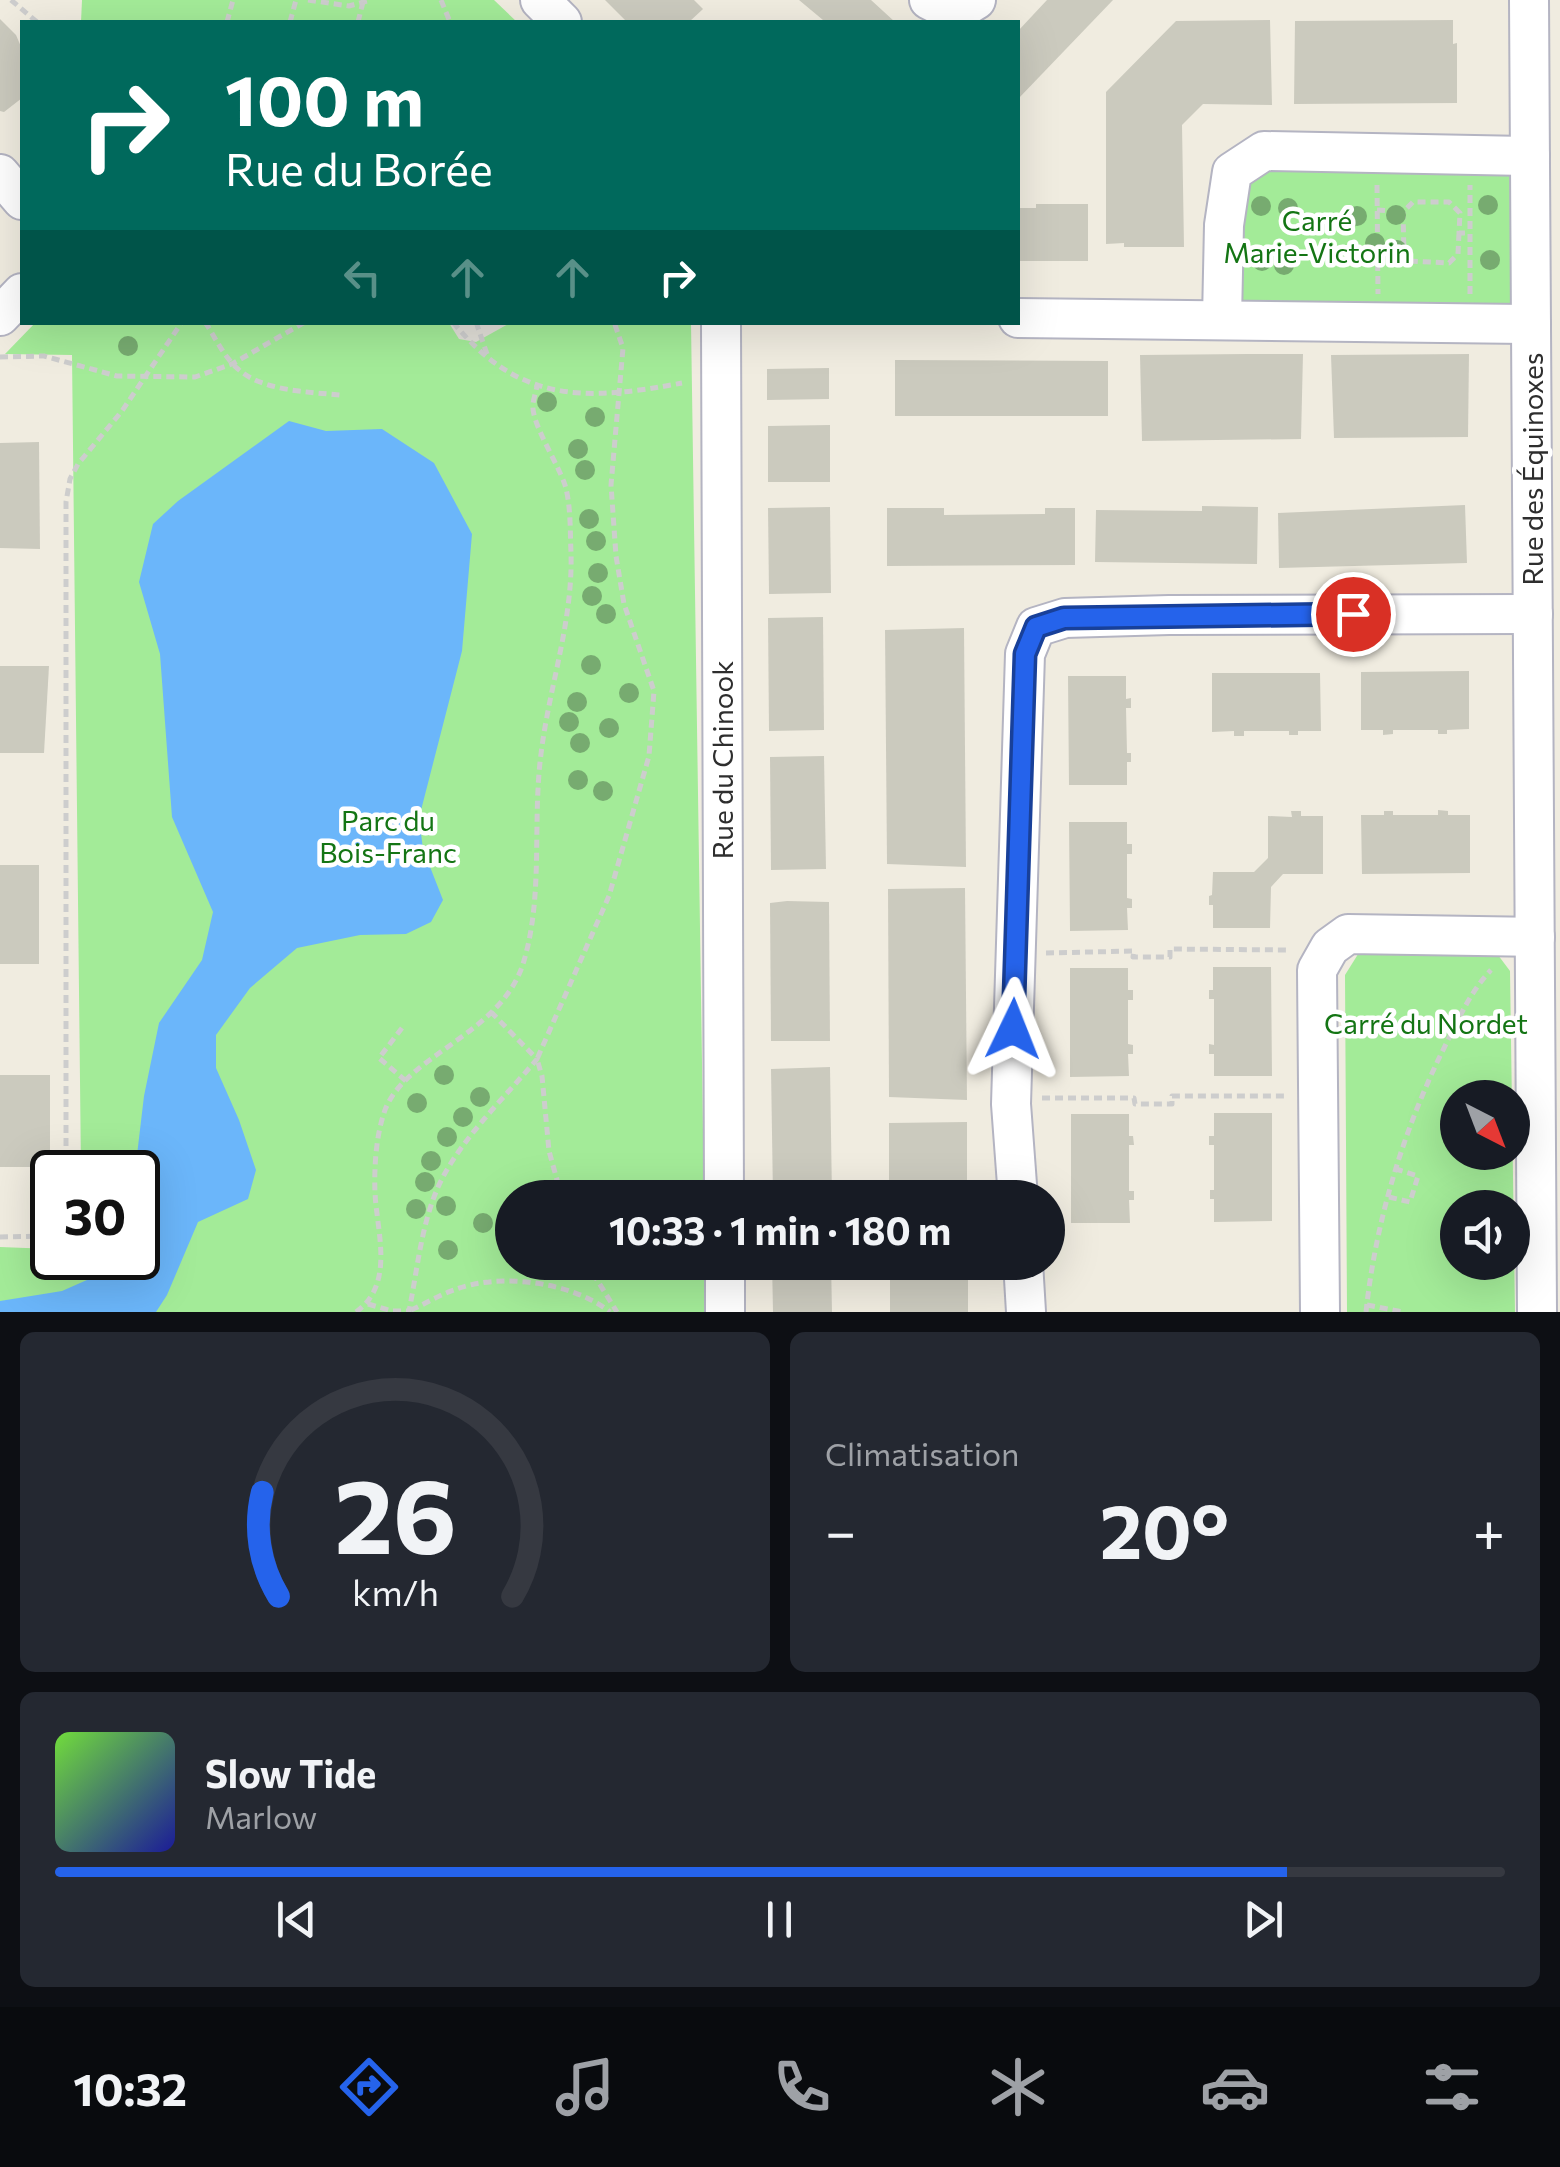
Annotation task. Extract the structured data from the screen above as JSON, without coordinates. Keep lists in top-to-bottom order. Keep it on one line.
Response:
{"streets":{"street":["Rue des Équinoxes","Rue du Chinook"]},"parks":["Carré Marie-Victorin","Parc du Bois-Franc","Carré du Nordet"],"north":"bottom right","page":{"turn":["100 m","Rue du Borée"],"limit":"30","trip":"10:33 · 1 min · 180 m","tile":"Climatisation","heat":["−","20°","+"],"song":["Slow Tide","Marlow"],"tabs":"10:32","gauge":["26","km/h"]}}
